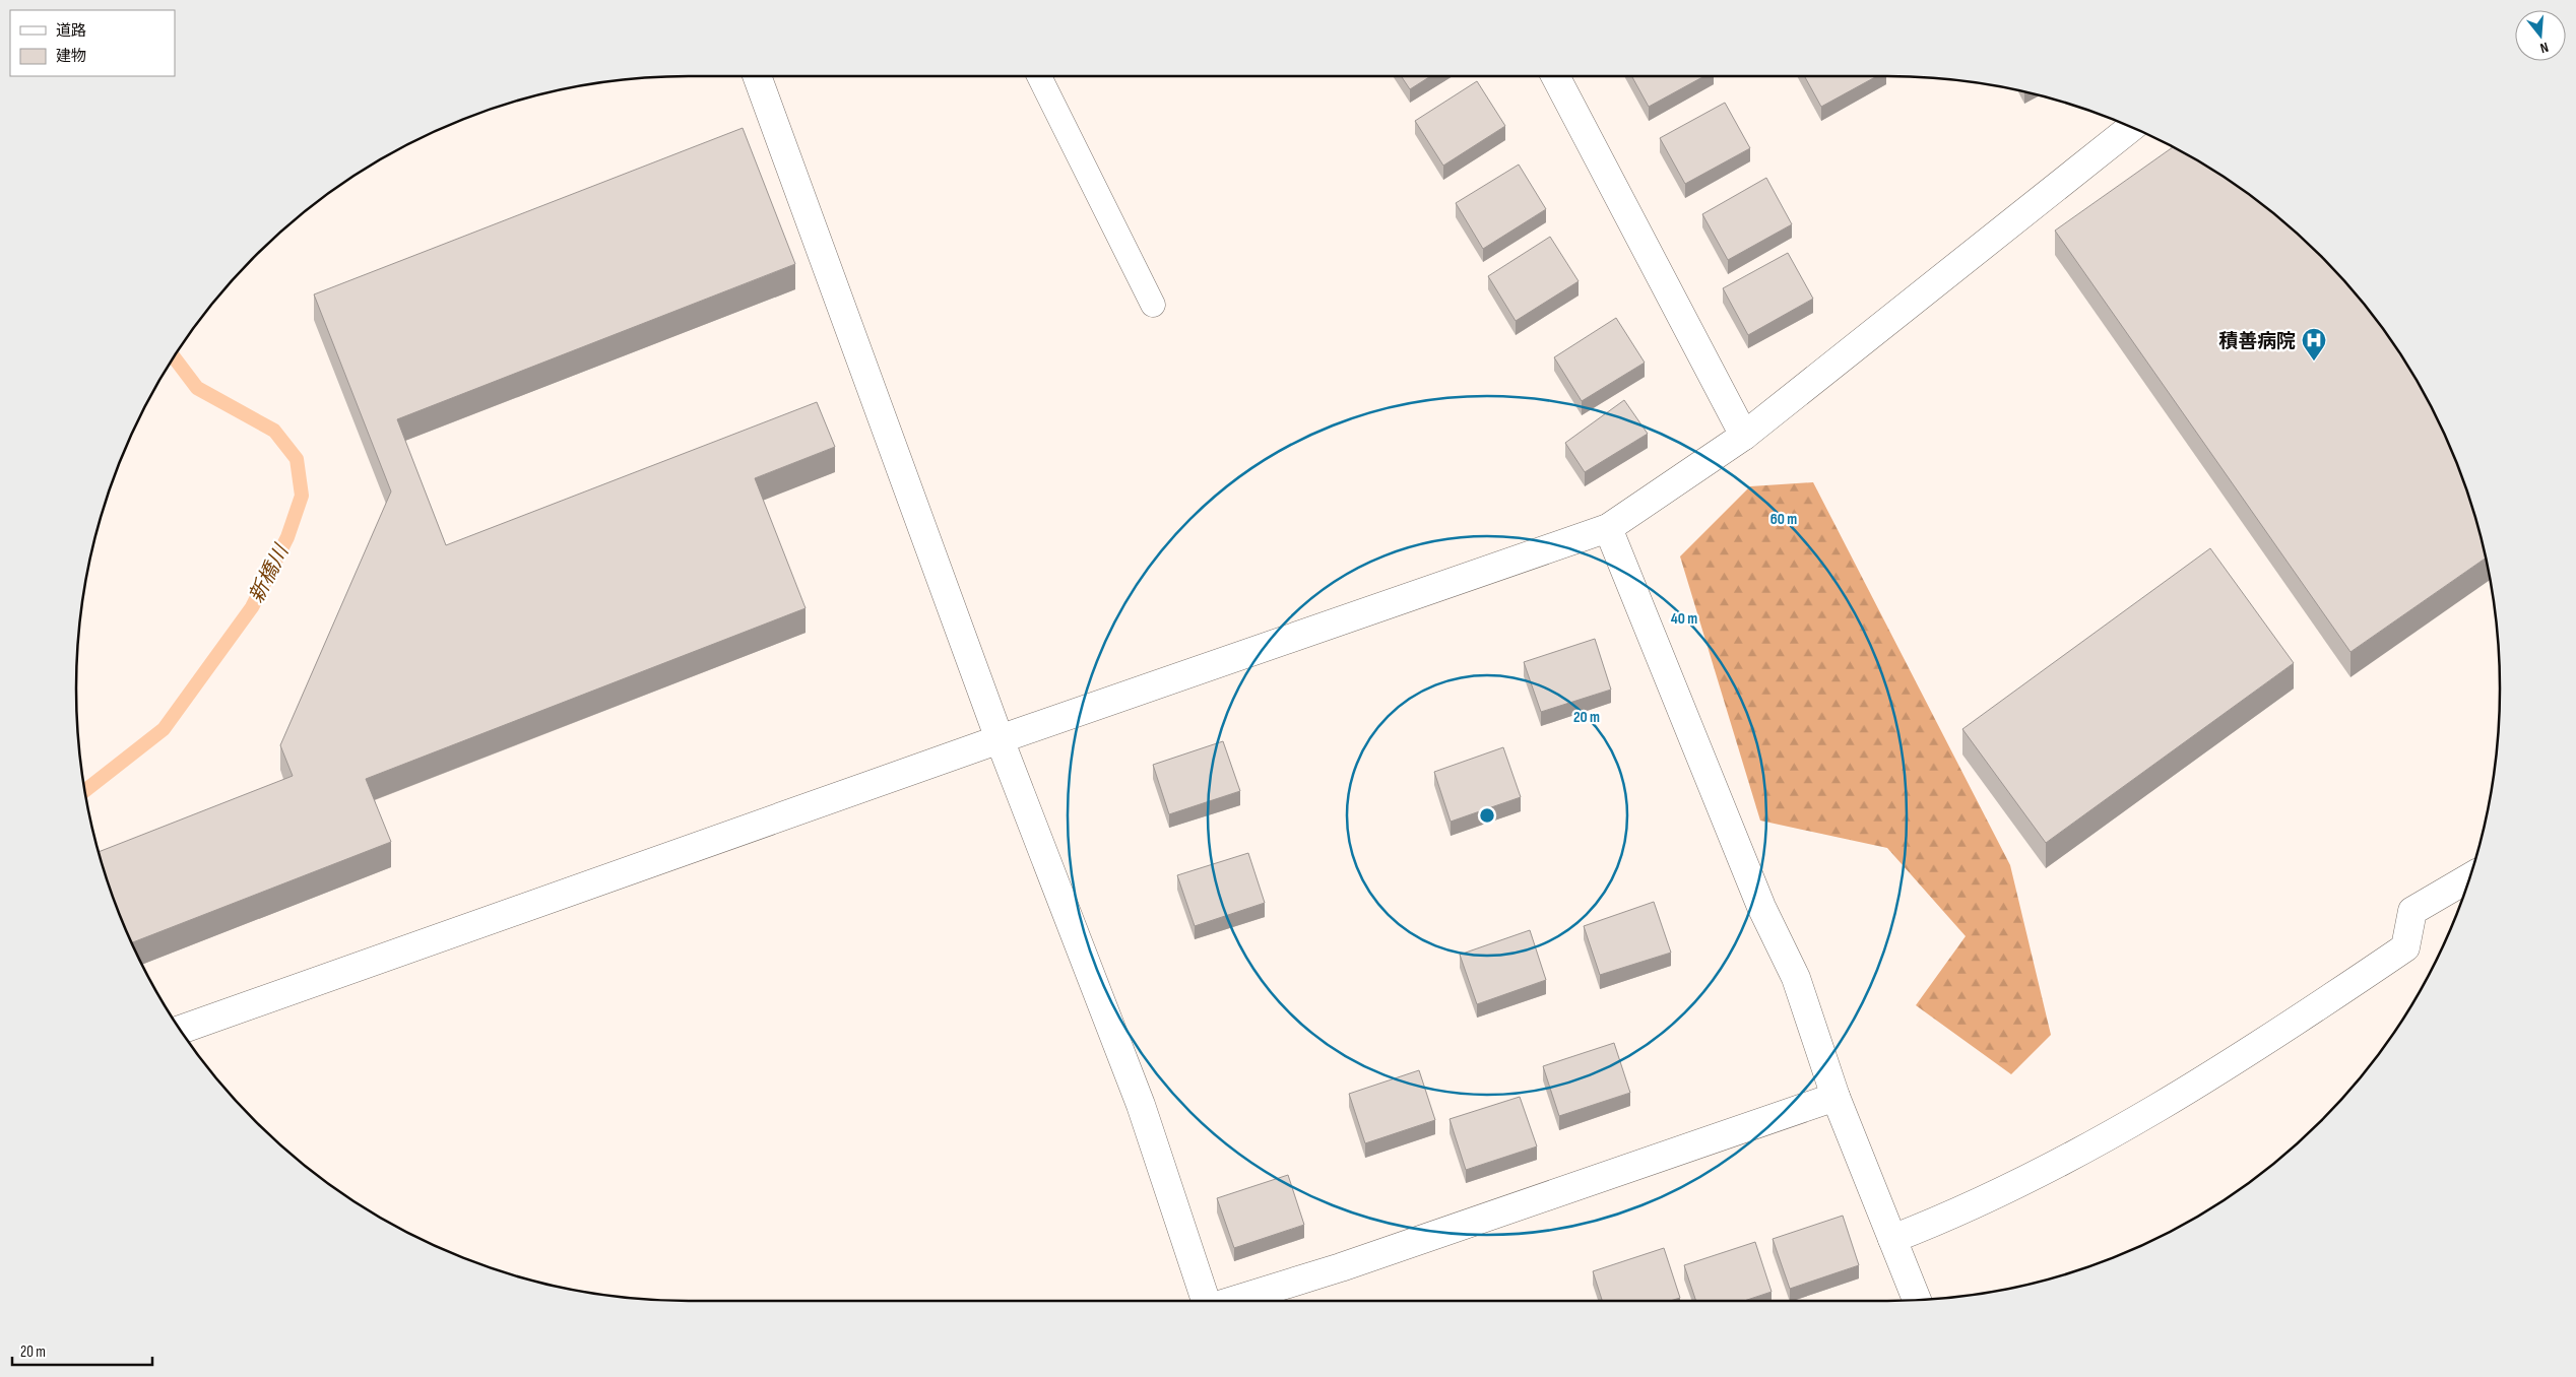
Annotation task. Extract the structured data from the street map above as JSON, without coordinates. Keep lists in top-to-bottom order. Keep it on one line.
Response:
{"water":["新橋川"],"places":{"hospital":["積善病院"]},"legend":["道路","建物"],"scale_bar":"20 m","north":"bottom","rings":["60 m","40 m","20 m"]}
